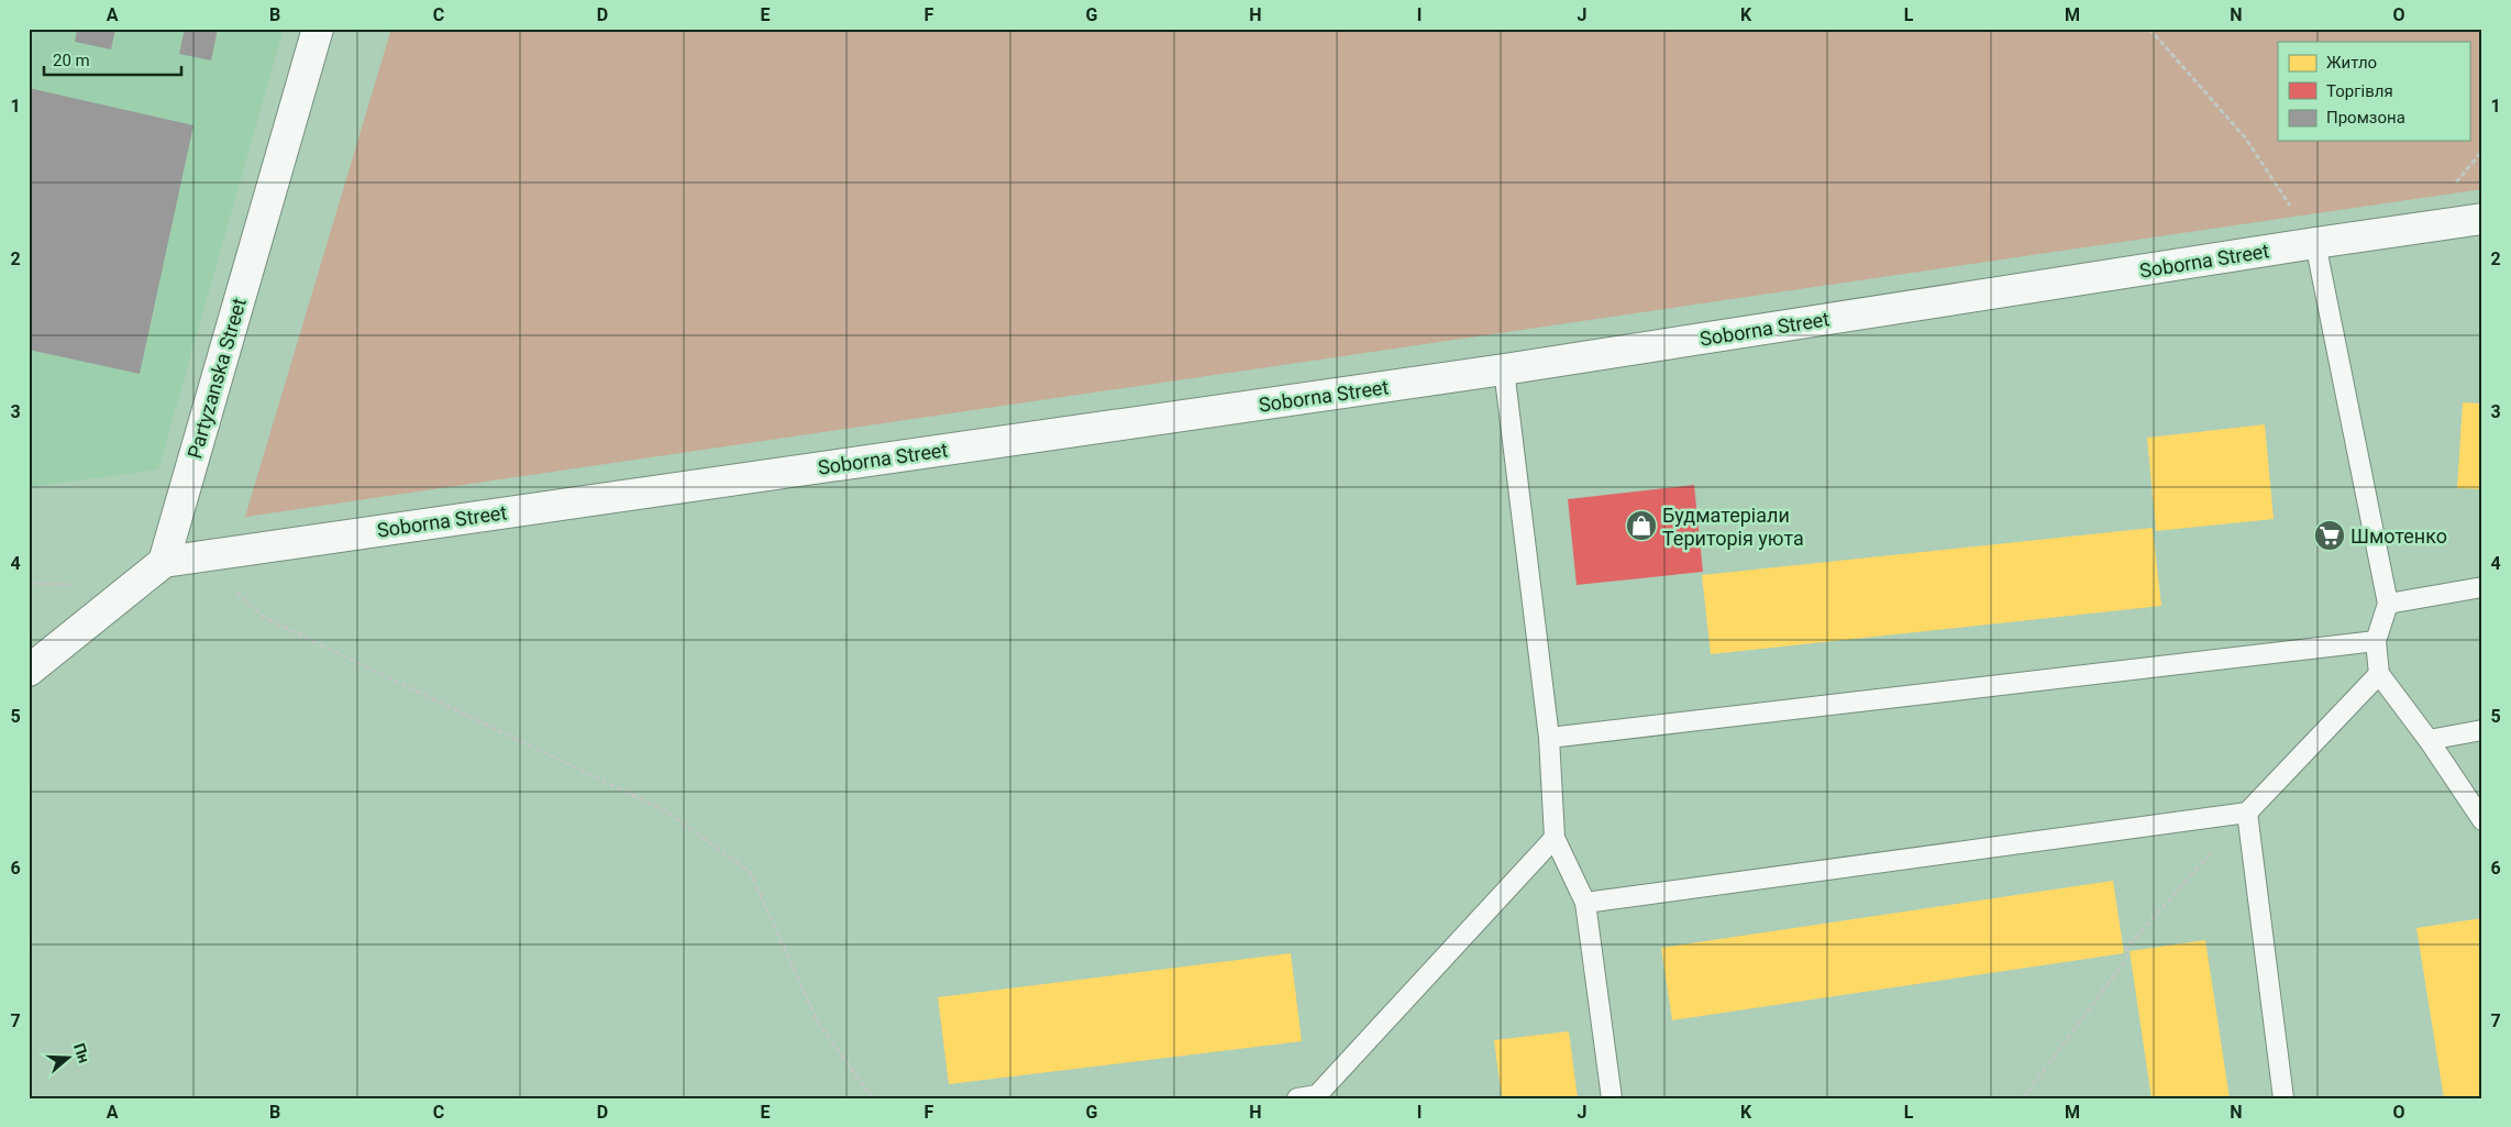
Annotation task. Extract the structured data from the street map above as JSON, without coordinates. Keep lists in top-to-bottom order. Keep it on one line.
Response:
{"streets":{"street":["Soborna Street","Partyzanska Street"]},"crossings":[["Soborna Street","Partyzanska Street"]],"places":{"shop":["Будматеріали Територія уюта"],"supermarket":["Шмотенко"]},"legend":["Житло","Торгівля","Промзона"],"scale_bar":"20 m","north":"right","grid":{"columns":["A","B","C","D","E","F","G","H","I","J","K","L","M","N","O"],"rows":["1","2","3","4","5","6","7"]}}
